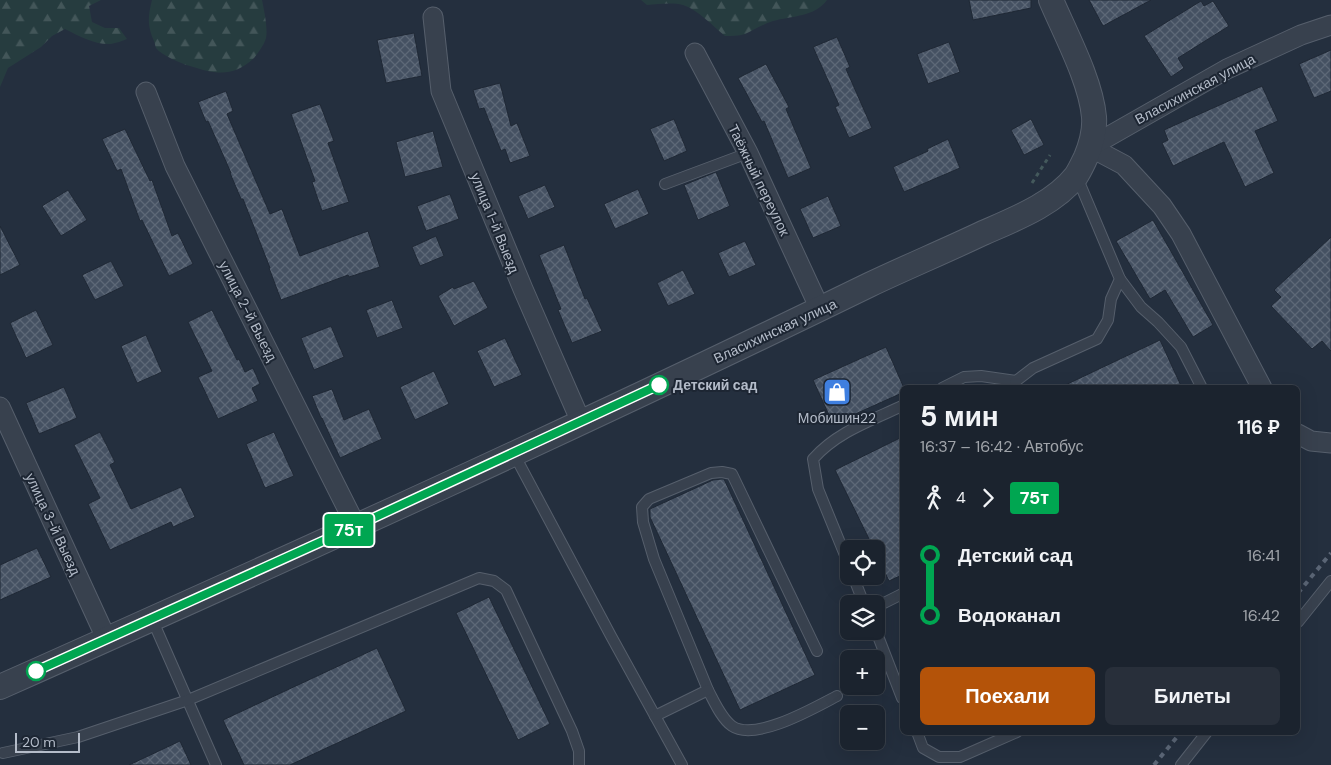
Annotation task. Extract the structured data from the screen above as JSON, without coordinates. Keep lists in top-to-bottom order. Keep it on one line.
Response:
{"streets":{"street":["Власихинская улица","Таёжный переулок","улица 1-й Выезд","улица 2-й Выезд","улица 3-й Выезд"]},"crossings":[["Власихинская улица","Таёжный переулок"],["Власихинская улица","улица 1-й Выезд"],["Власихинская улица","улица 2-й Выезд"],["Власихинская улица","улица 3-й Выезд"]],"places":{"other":["Детский сад"],"shop":["Мобишин22"]},"lines":["bus line 75т"],"scale_bar":"20 m","page":{"on_map":"75т","heading":["5 мин","16:37 – 16:42 · Автобус","116 ₽"],"legs":["4","75т"],"list":[{"name":"Детский сад","value":"16:41"},{"name":"Водоканал","value":"16:42"}],"map_buttons":["+","−"],"buttons":["Поехали","Билеты"],"scale":"20 m"}}
